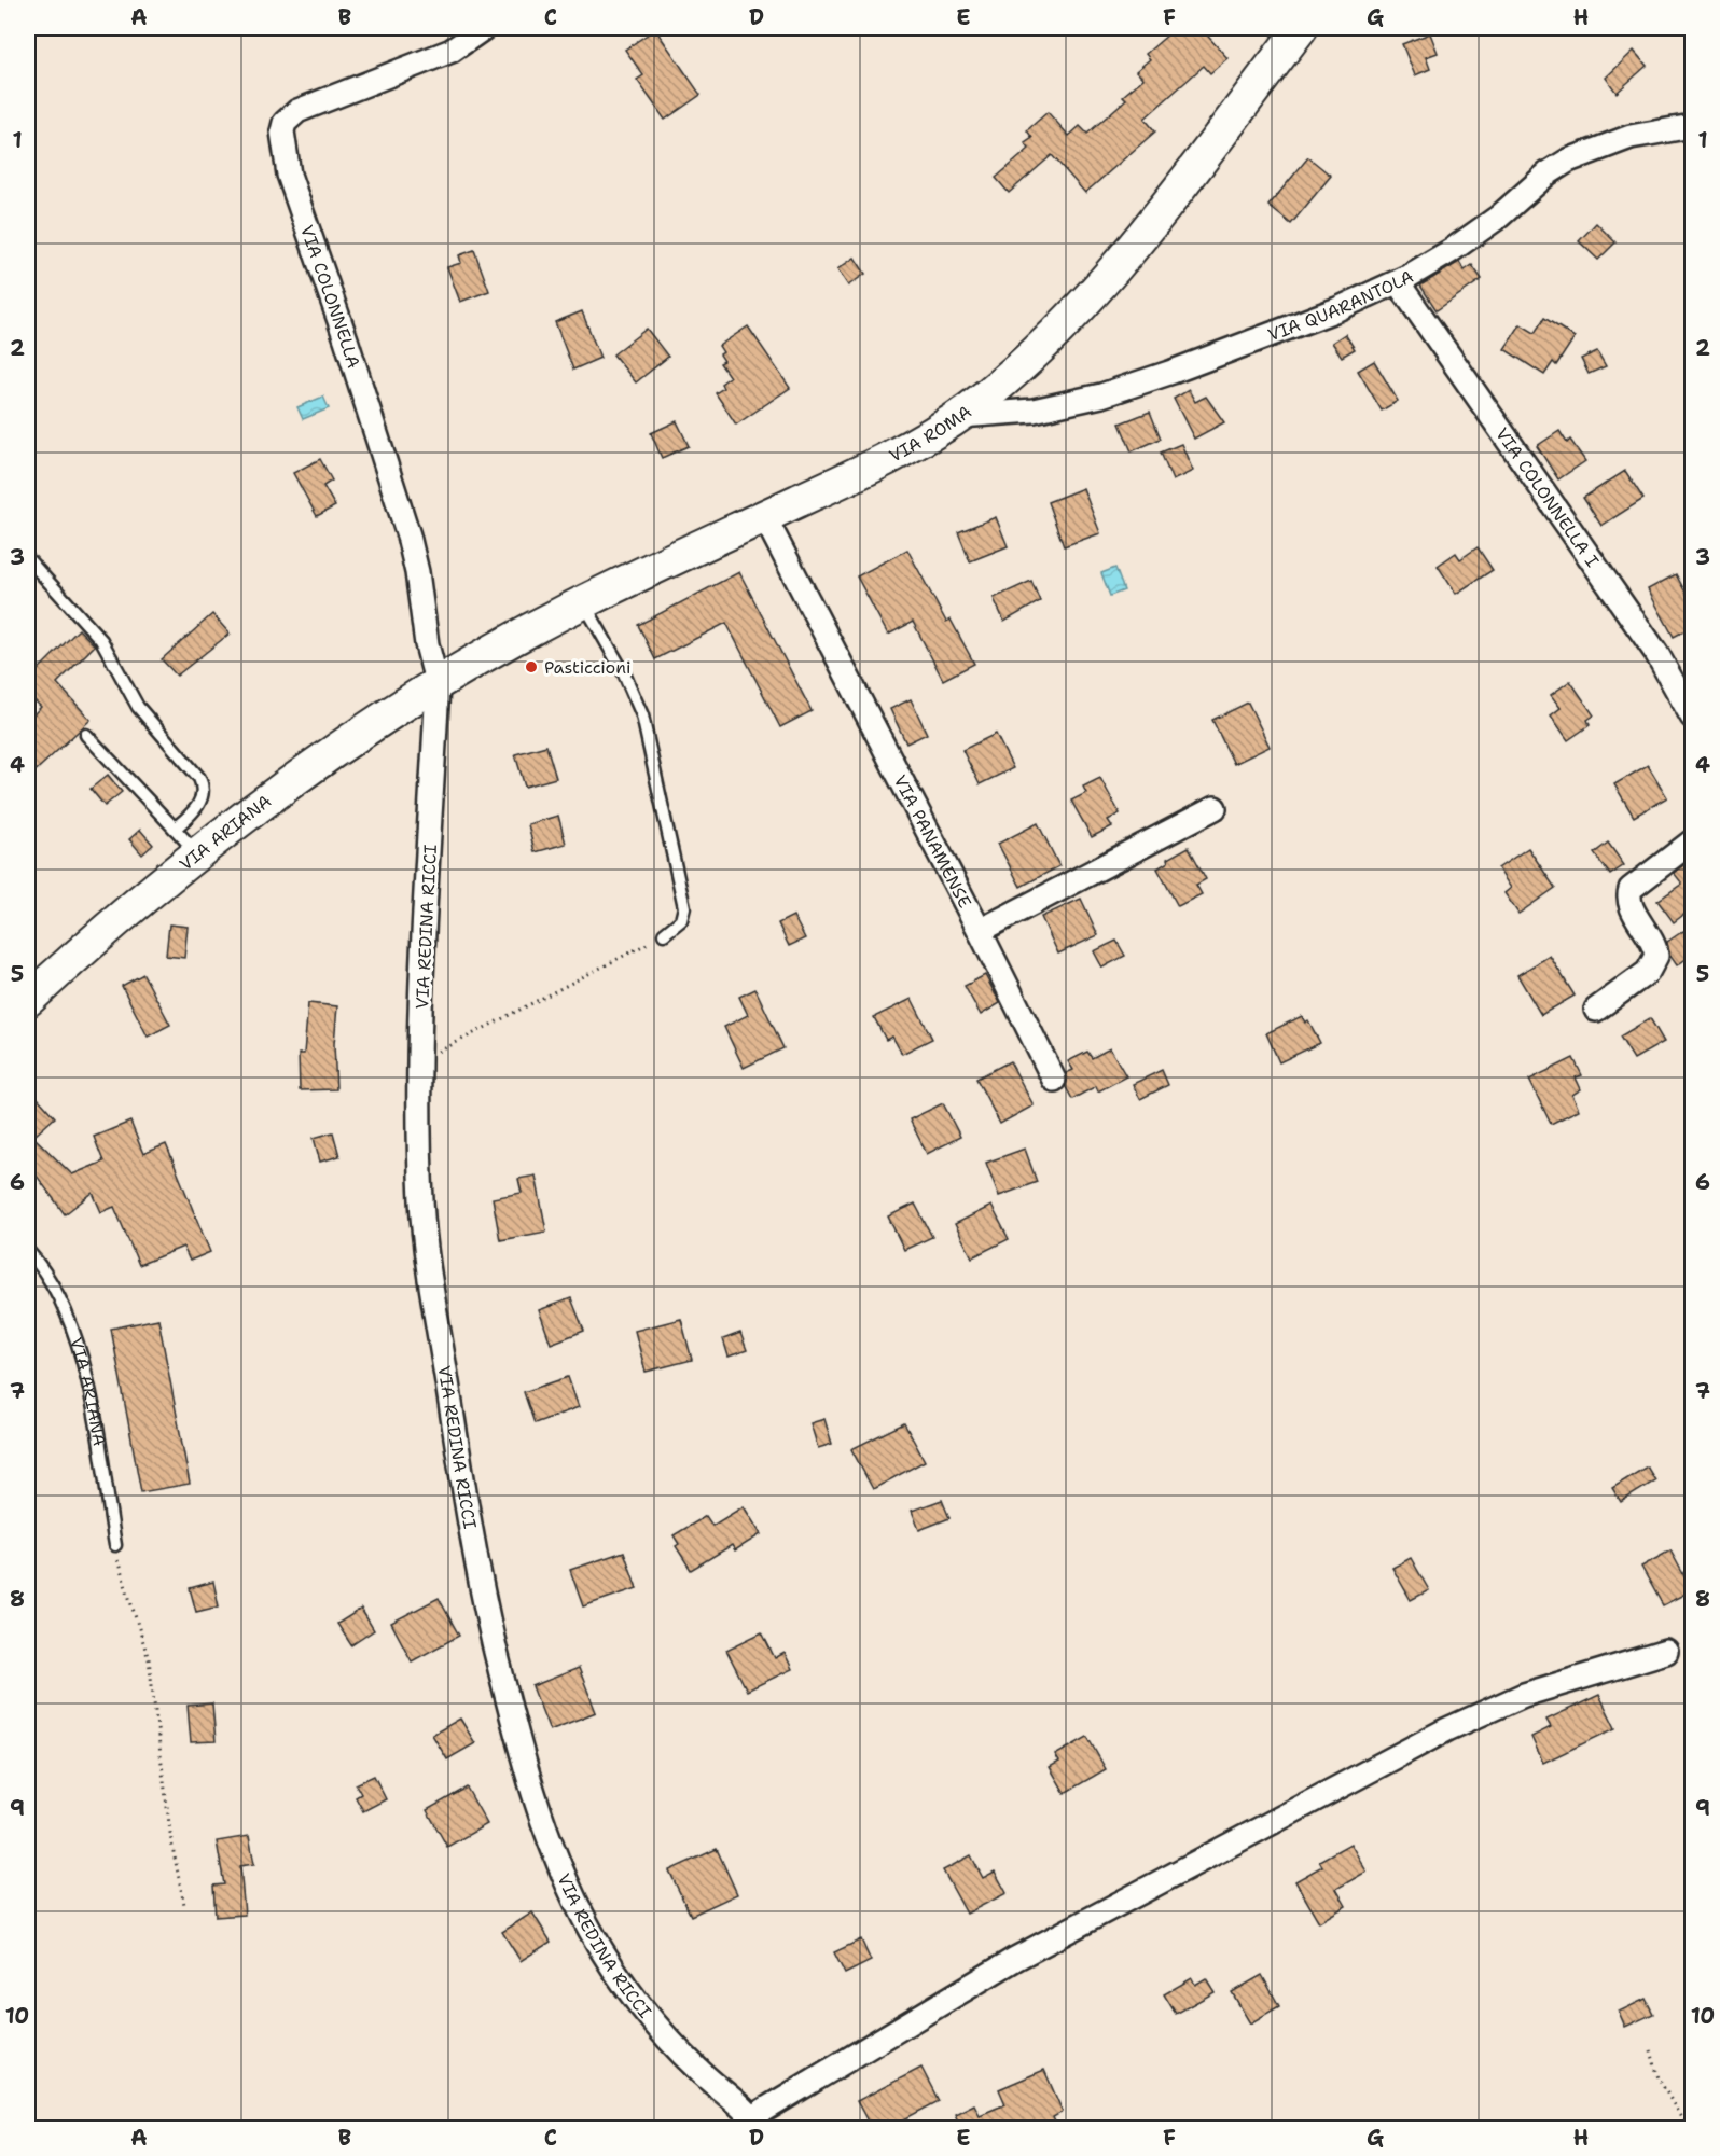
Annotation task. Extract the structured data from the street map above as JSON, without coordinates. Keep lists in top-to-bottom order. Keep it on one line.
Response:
{"streets":{"main road":["VIA ROMA","VIA ARIANA"],"street":["VIA COLONNELLA","VIA QUARANTOLA","VIA COLONNELLA I","VIA PANAMENSE","VIA REDINA RICCI"]},"crossings":[["VIA COLONNELLA","VIA ROMA"],["VIA COLONNELLA","VIA ARIANA"],["VIA COLONNELLA","VIA REDINA RICCI"],["VIA QUARANTOLA","VIA ROMA"],["VIA QUARANTOLA","VIA COLONNELLA I"],["VIA ROMA","VIA ARIANA"],["VIA ROMA","VIA PANAMENSE"],["VIA ROMA","VIA REDINA RICCI"],["VIA ARIANA","VIA REDINA RICCI"]],"places":["Pasticcioni"],"grid":{"columns":["A","B","C","D","E","F","G","H"],"rows":["1","2","3","4","5","6","7","8","9","10"]}}
